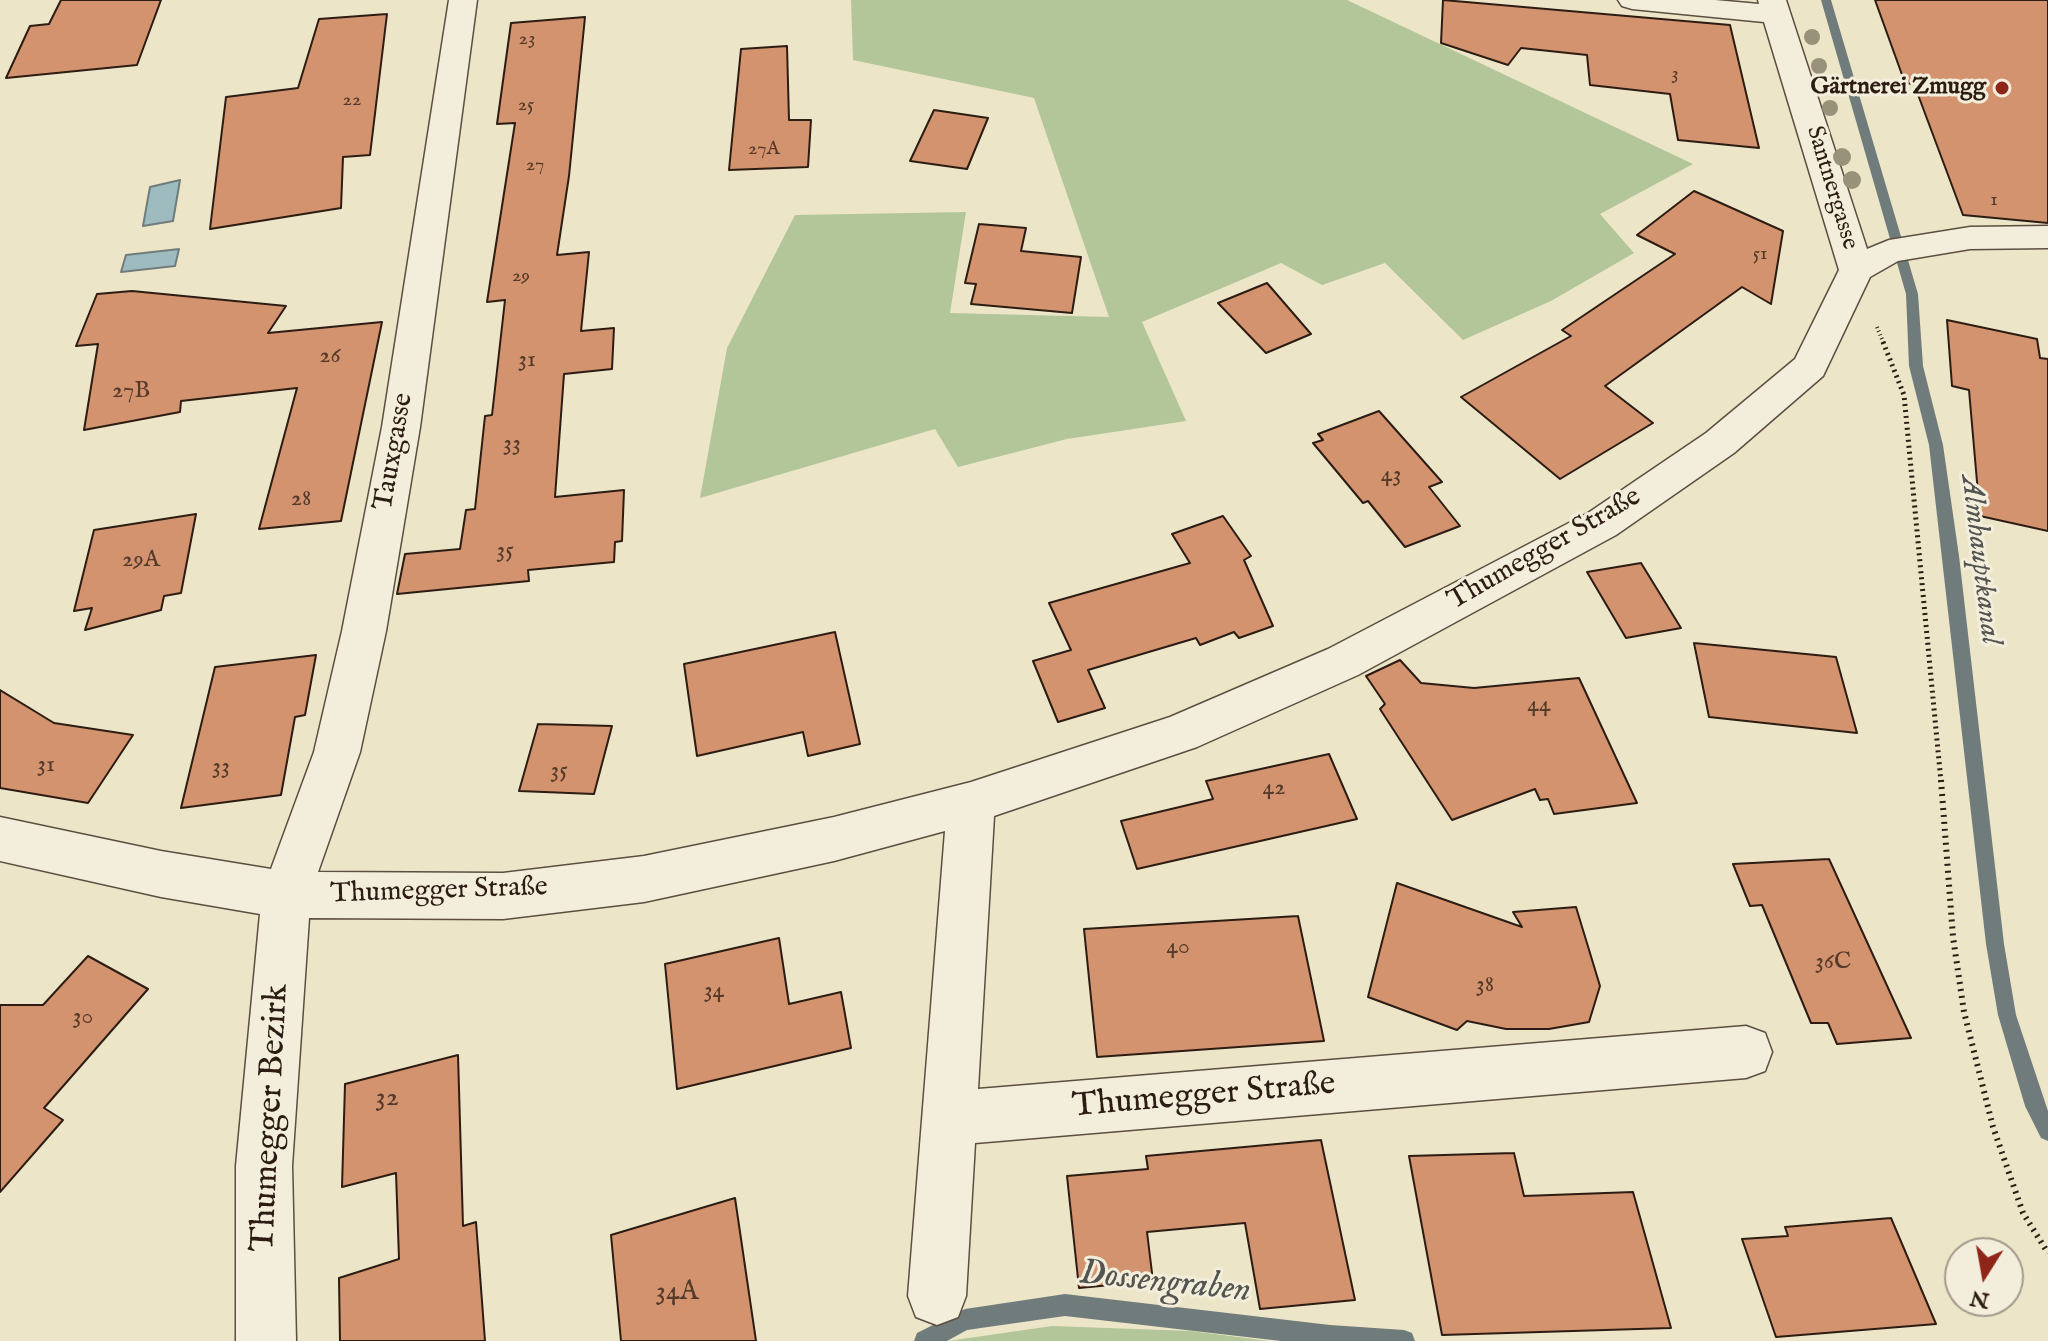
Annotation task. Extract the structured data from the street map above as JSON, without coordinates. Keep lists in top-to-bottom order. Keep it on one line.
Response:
{"streets":{"street":["Santnergasse","Tauxgasse","Thumegger Straße","Thumegger Bezirk"]},"crossings":[["Santnergasse","Thumegger Straße"],["Tauxgasse","Thumegger Straße"],["Tauxgasse","Thumegger Bezirk"],["Thumegger Straße","Thumegger Bezirk"]],"water":["Almhauptkanal","Dossengraben"],"places":["Gärtnerei Zmugg"],"house_numbers":["23","3","22","25","27A","27","1","51","29","26","31","27B","33","43","28","35","29A","44","31","33","35","42","40","36C","38","34","30","32","34A"],"north":"bottom"}
